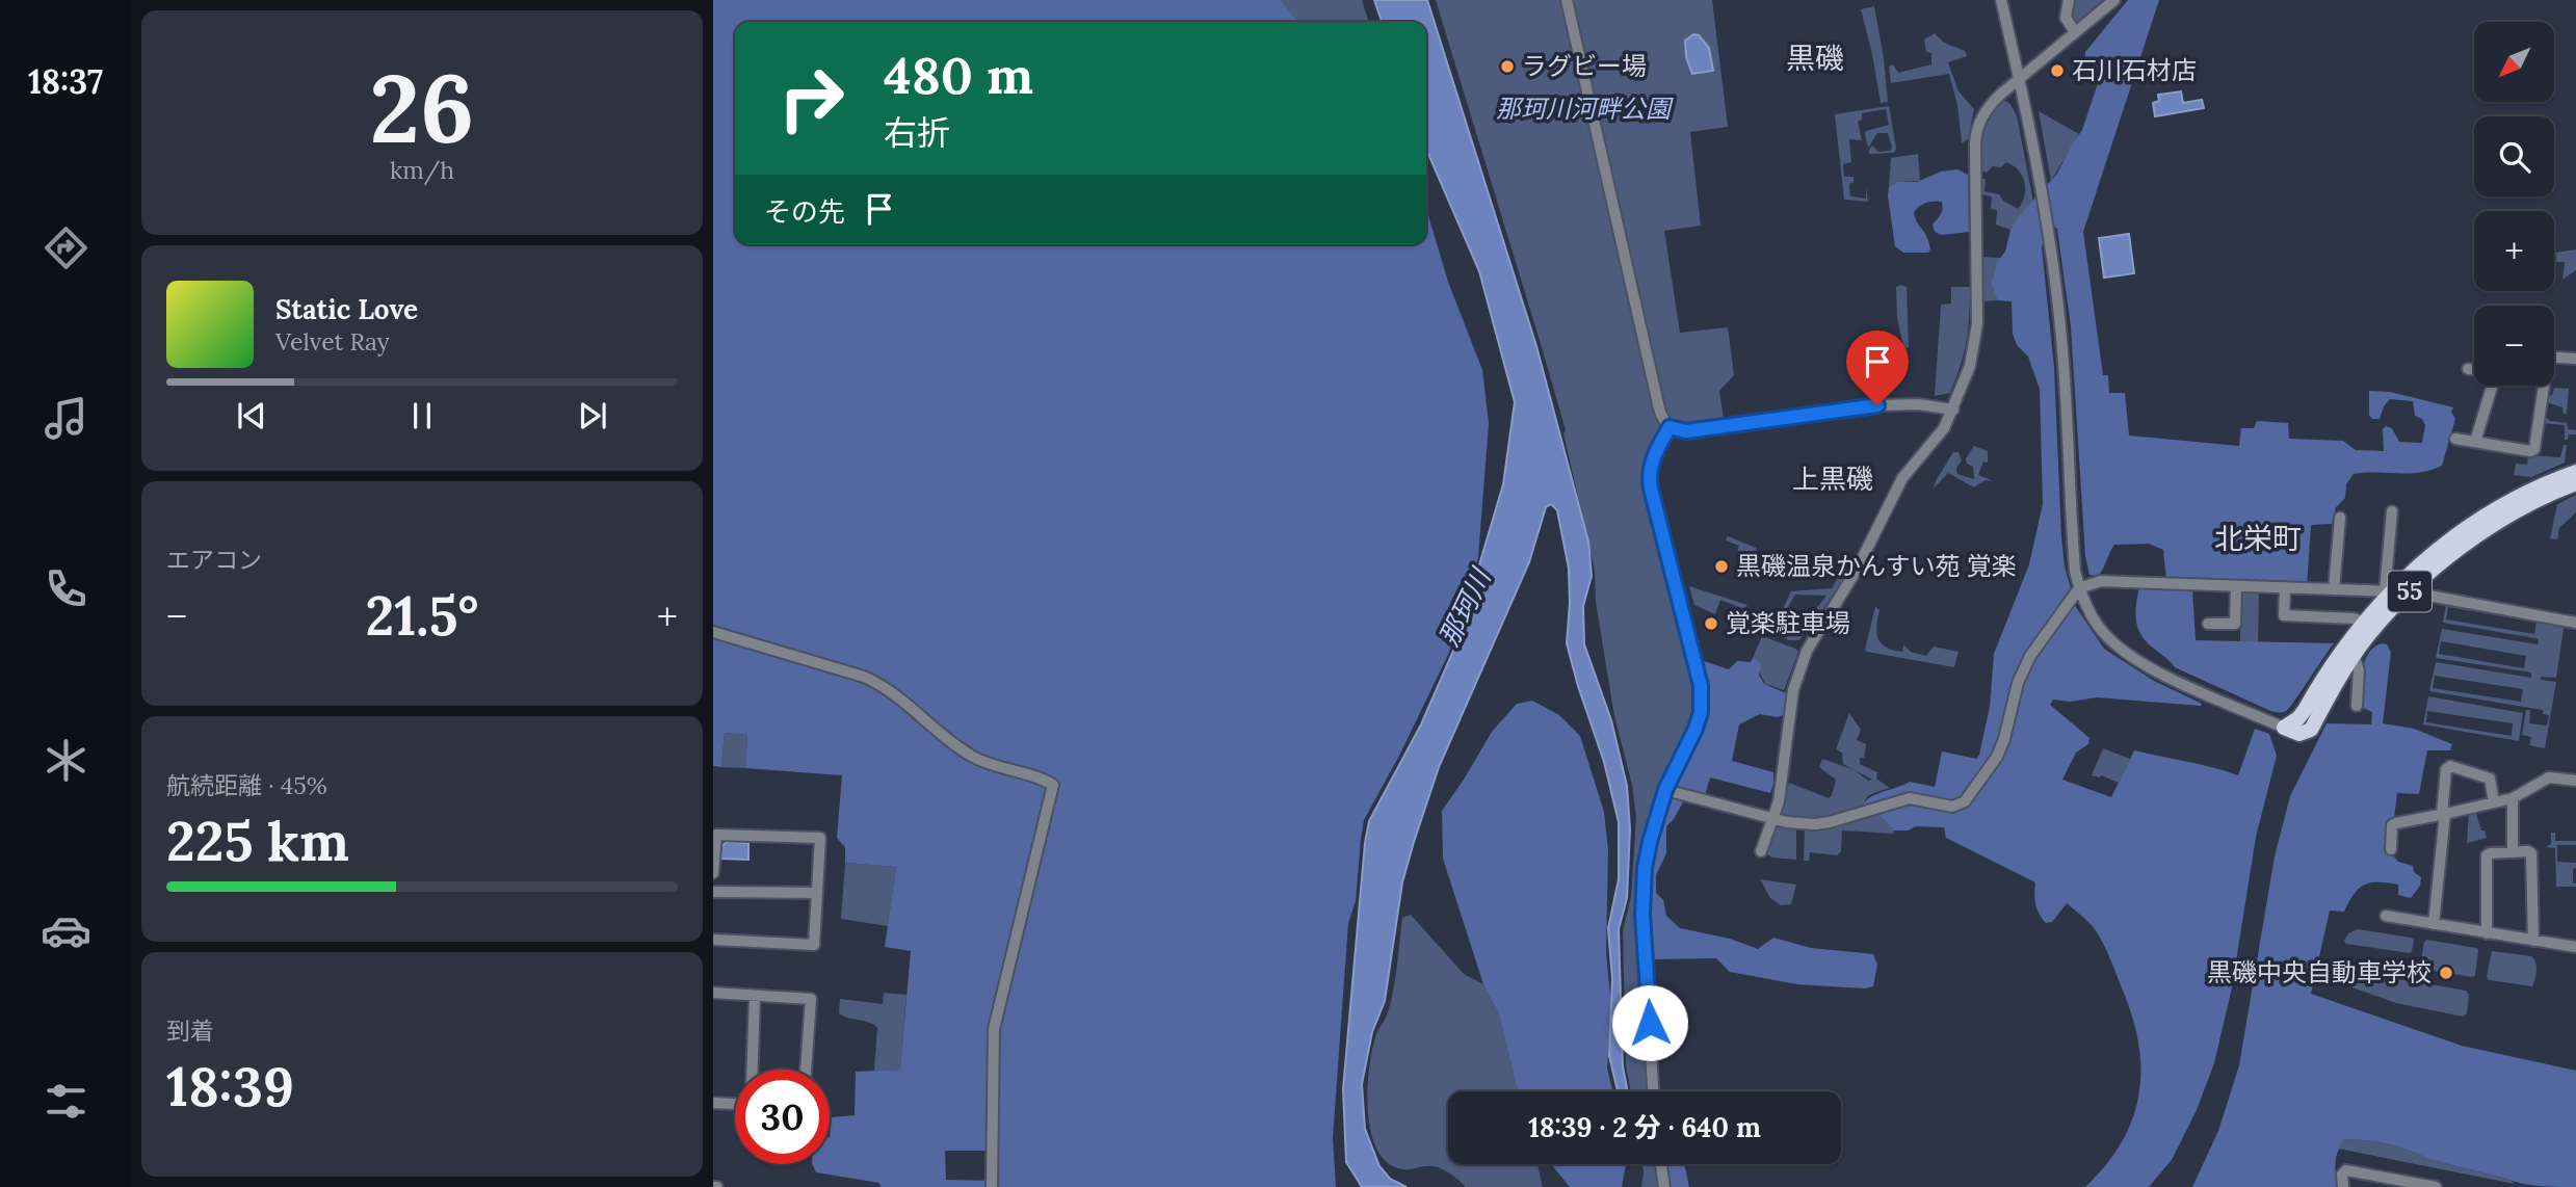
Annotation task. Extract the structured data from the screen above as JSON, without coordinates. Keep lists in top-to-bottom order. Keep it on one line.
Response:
{"streets":{"main road":["55"]},"districts":["黒磯","上黒磯","北栄町"],"water":["那珂川"],"parks":["那珂川河畔公園"],"places":["ラグビー場","石川石材店","黒磯温泉かんすい苑 覚楽","覚楽駐車場","黒磯中央自動車学校"],"north":"bottom left","page":{"tabs":"18:37","tile":[["26","km/h"],"エアコン",["航続距離 · 45%","225 km"],["到着","18:39"]],"map_buttons":["+","−"],"turn":["480 m","右折"],"then":"その先","song":["Static Love","Velvet Ray"],"heat":["−","21.5°","+"],"limit":"30","trip":"18:39 · 2 分 · 640 m"}}
